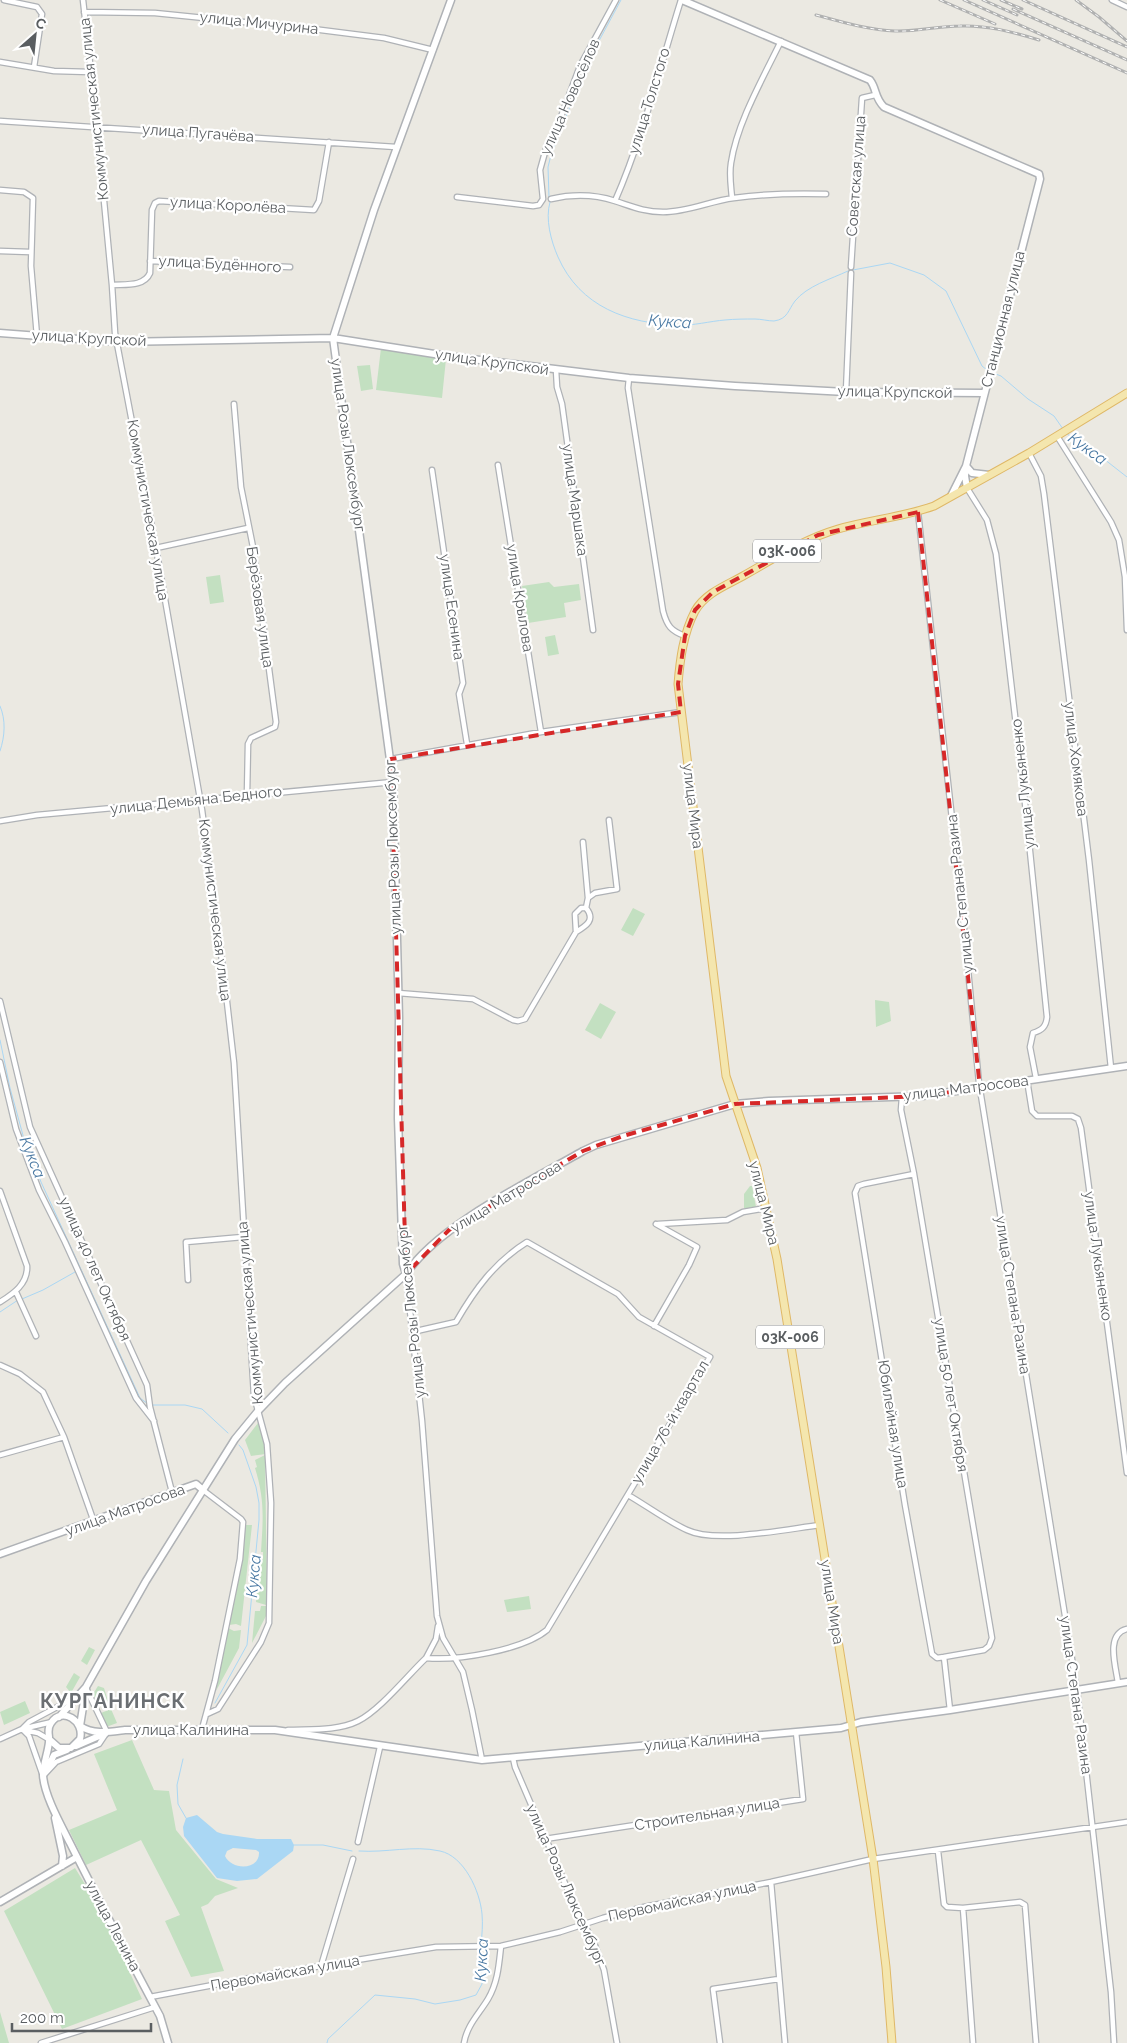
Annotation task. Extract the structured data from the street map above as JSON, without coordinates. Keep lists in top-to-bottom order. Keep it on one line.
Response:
{"streets":{"main road":["03К-006","улица Мира"],"street":["улица Мичурина","улица Новосёлов","улица Толстого","Коммунистическая улица","улица Пугачёва","Советская улица","улица Королёва","улица Будённого","Станционная улица","улица Крупской","улица Розы Люксембург","улица Маршака","улица Крылова","Берёзовая улица","улица Есенина","улица Хомякова","улица Лукьяненко","улица Демьяна Бедного","улица Степана Разина","улица Матросова","улица 40 лет Октября","улица 50 лет Октября","улица 76-й квартал","Юбилейная улица","улица Калинина","Строительная улица","Первомайская улица","улица Ленина"]},"crossings":[["улица Мичурина","Коммунистическая улица"],["улица Мичурина","улица Розы Люксембург"],["Коммунистическая улица","улица Пугачёва"],["Коммунистическая улица","улица Королёва"],["Коммунистическая улица","улица Крупской"],["Коммунистическая улица","улица Демьяна Бедного"],["Коммунистическая улица","улица Матросова"],["улица Пугачёва","улица Королёва"],["улица Пугачёва","улица Розы Люксембург"],["Советская улица","Станционная улица"],["Советская улица","улица Крупской"],["улица Королёва","улица Будённого"],["Станционная улица","улица Крупской"],["Станционная улица","03К-006"],["Станционная улица","улица Лукьяненко"],["улица Крупской","улица Розы Люксембург"],["улица Крупской","улица Маршака"],["улица Розы Люксембург","улица Демьяна Бедного"],["улица Розы Люксембург","улица Матросова"],["улица Розы Люксембург","улица 76-й квартал"],["улица Розы Люксембург","улица Калинина"],["улица Розы Люксембург","Строительная улица"],["улица Розы Люксембург","Первомайская улица"],["03К-006","улица Хомякова"],["03К-006","улица Лукьяненко"],["03К-006","улица Мира"],["03К-006","улица Степана Разина"],["Берёзовая улица","улица Демьяна Бедного"],["улица Хомякова","улица Матросова"],["улица Лукьяненко","улица Матросова"],["улица Мира","улица Матросова"],["улица Мира","улица 76-й квартал"],["улица Мира","улица Калинина"],["улица Мира","Первомайская улица"],["улица Степана Разина","улица Матросова"],["улица Степана Разина","улица Калинина"],["улица Степана Разина","Первомайская улица"],["улица Матросова","улица 40 лет Октября"],["улица Матросова","улица 50 лет Октября"],["улица 50 лет Октября","Юбилейная улица"],["улица Калинина","Строительная улица"],["улица Калинина","улица Ленина"],["Первомайская улица","улица Ленина"]],"districts":["КУРГАНИНСК"],"water":["Кукса"],"scale_bar":"200 m","north":"top right"}
